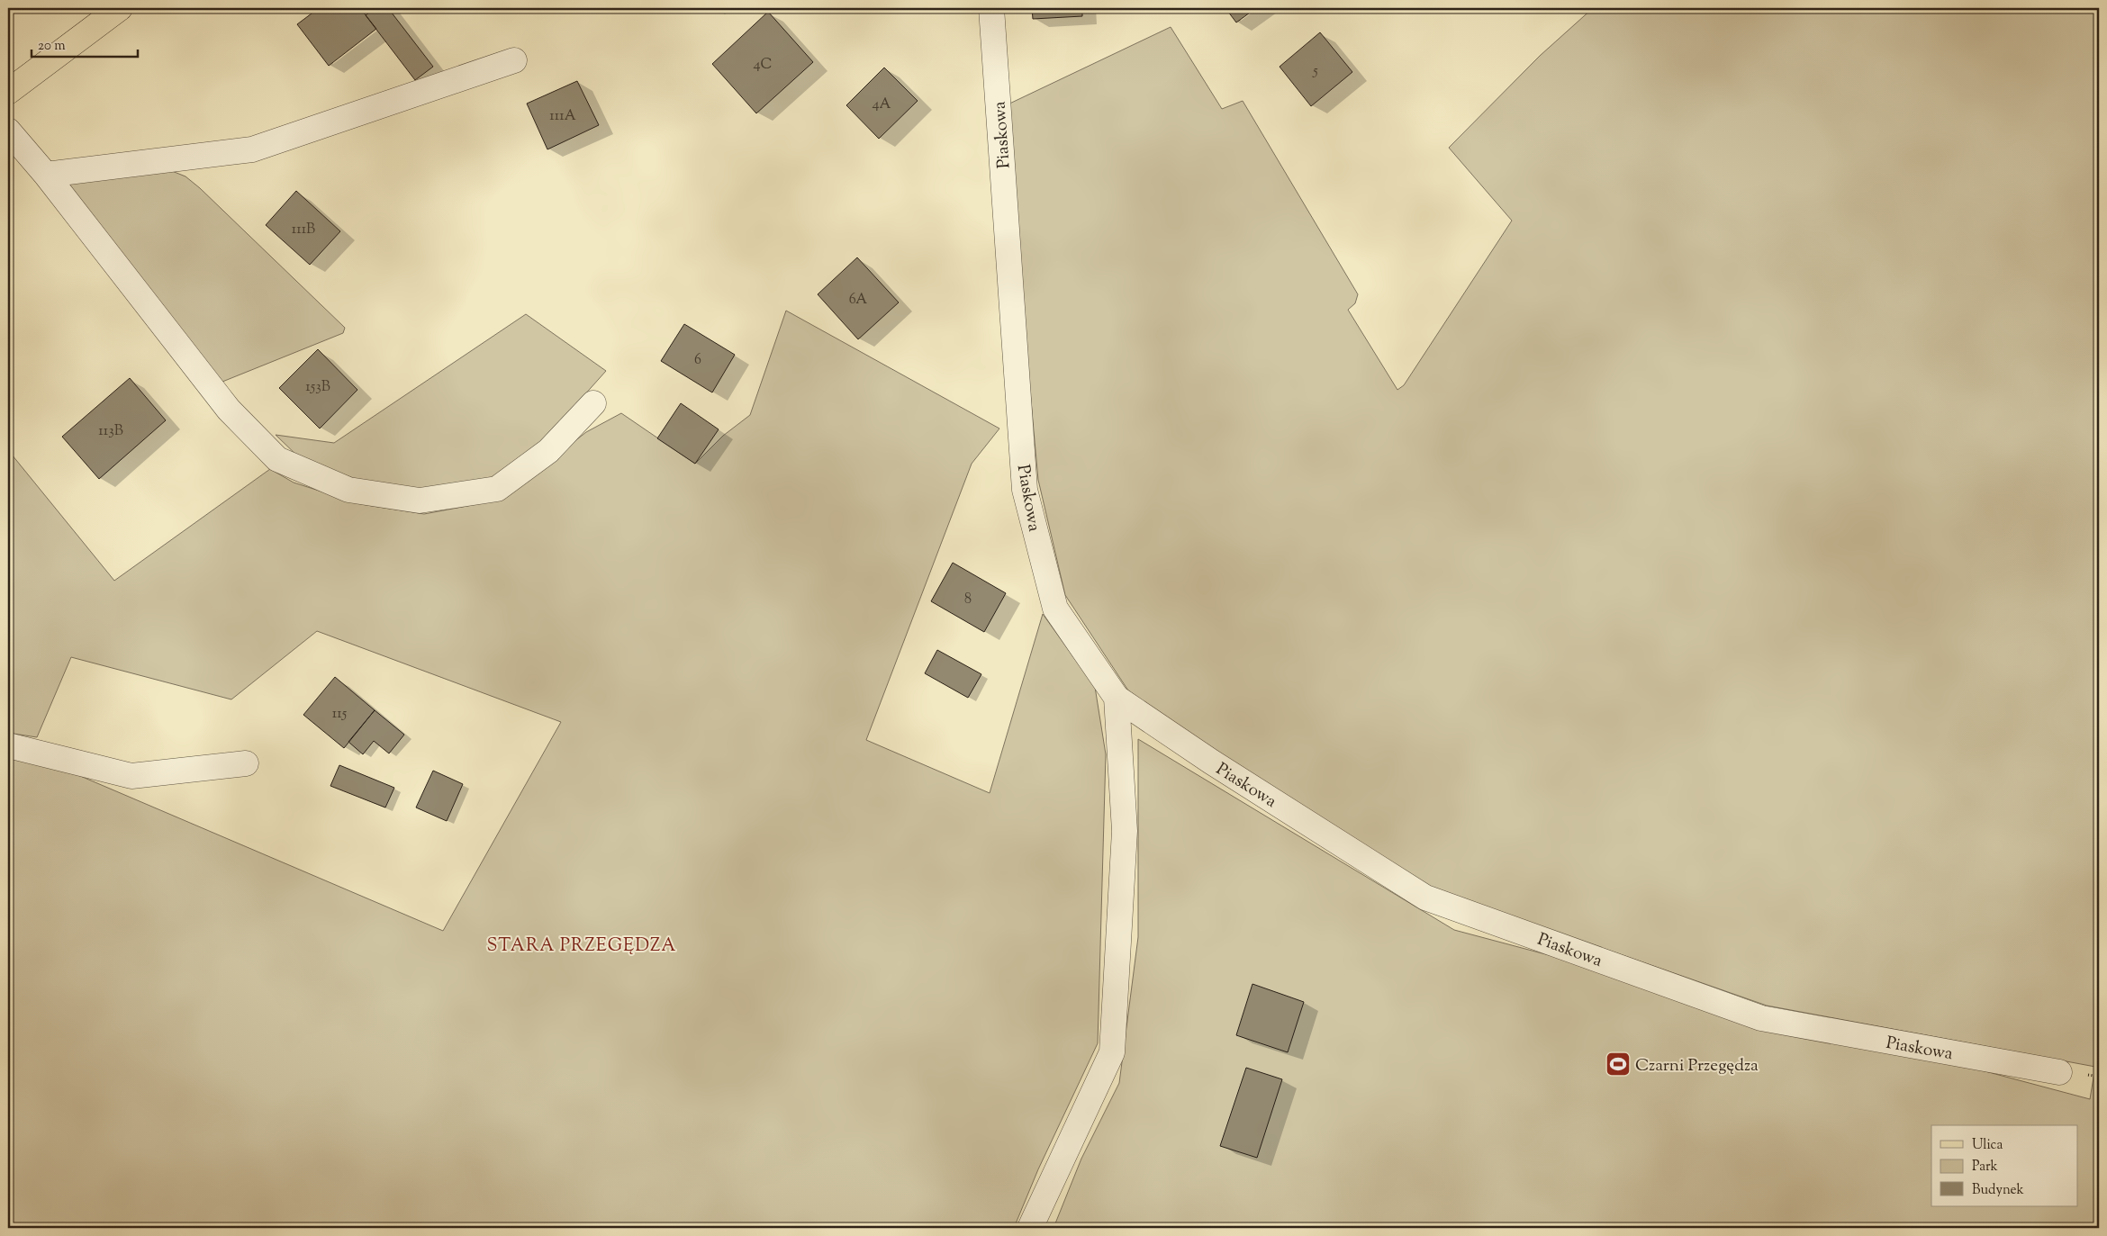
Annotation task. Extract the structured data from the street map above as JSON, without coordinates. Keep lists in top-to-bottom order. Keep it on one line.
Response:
{"streets":{"street":["Piaskowa"]},"districts":["STARA PRZEGĘDZA"],"places":{"sports":["Czarni Przegędza"]},"house_numbers":["4C","5","4A","111A","111B","6A","6","153B","113B","8","115"],"legend":["Ulica","Park","Budynek"],"scale_bar":"20 m"}
